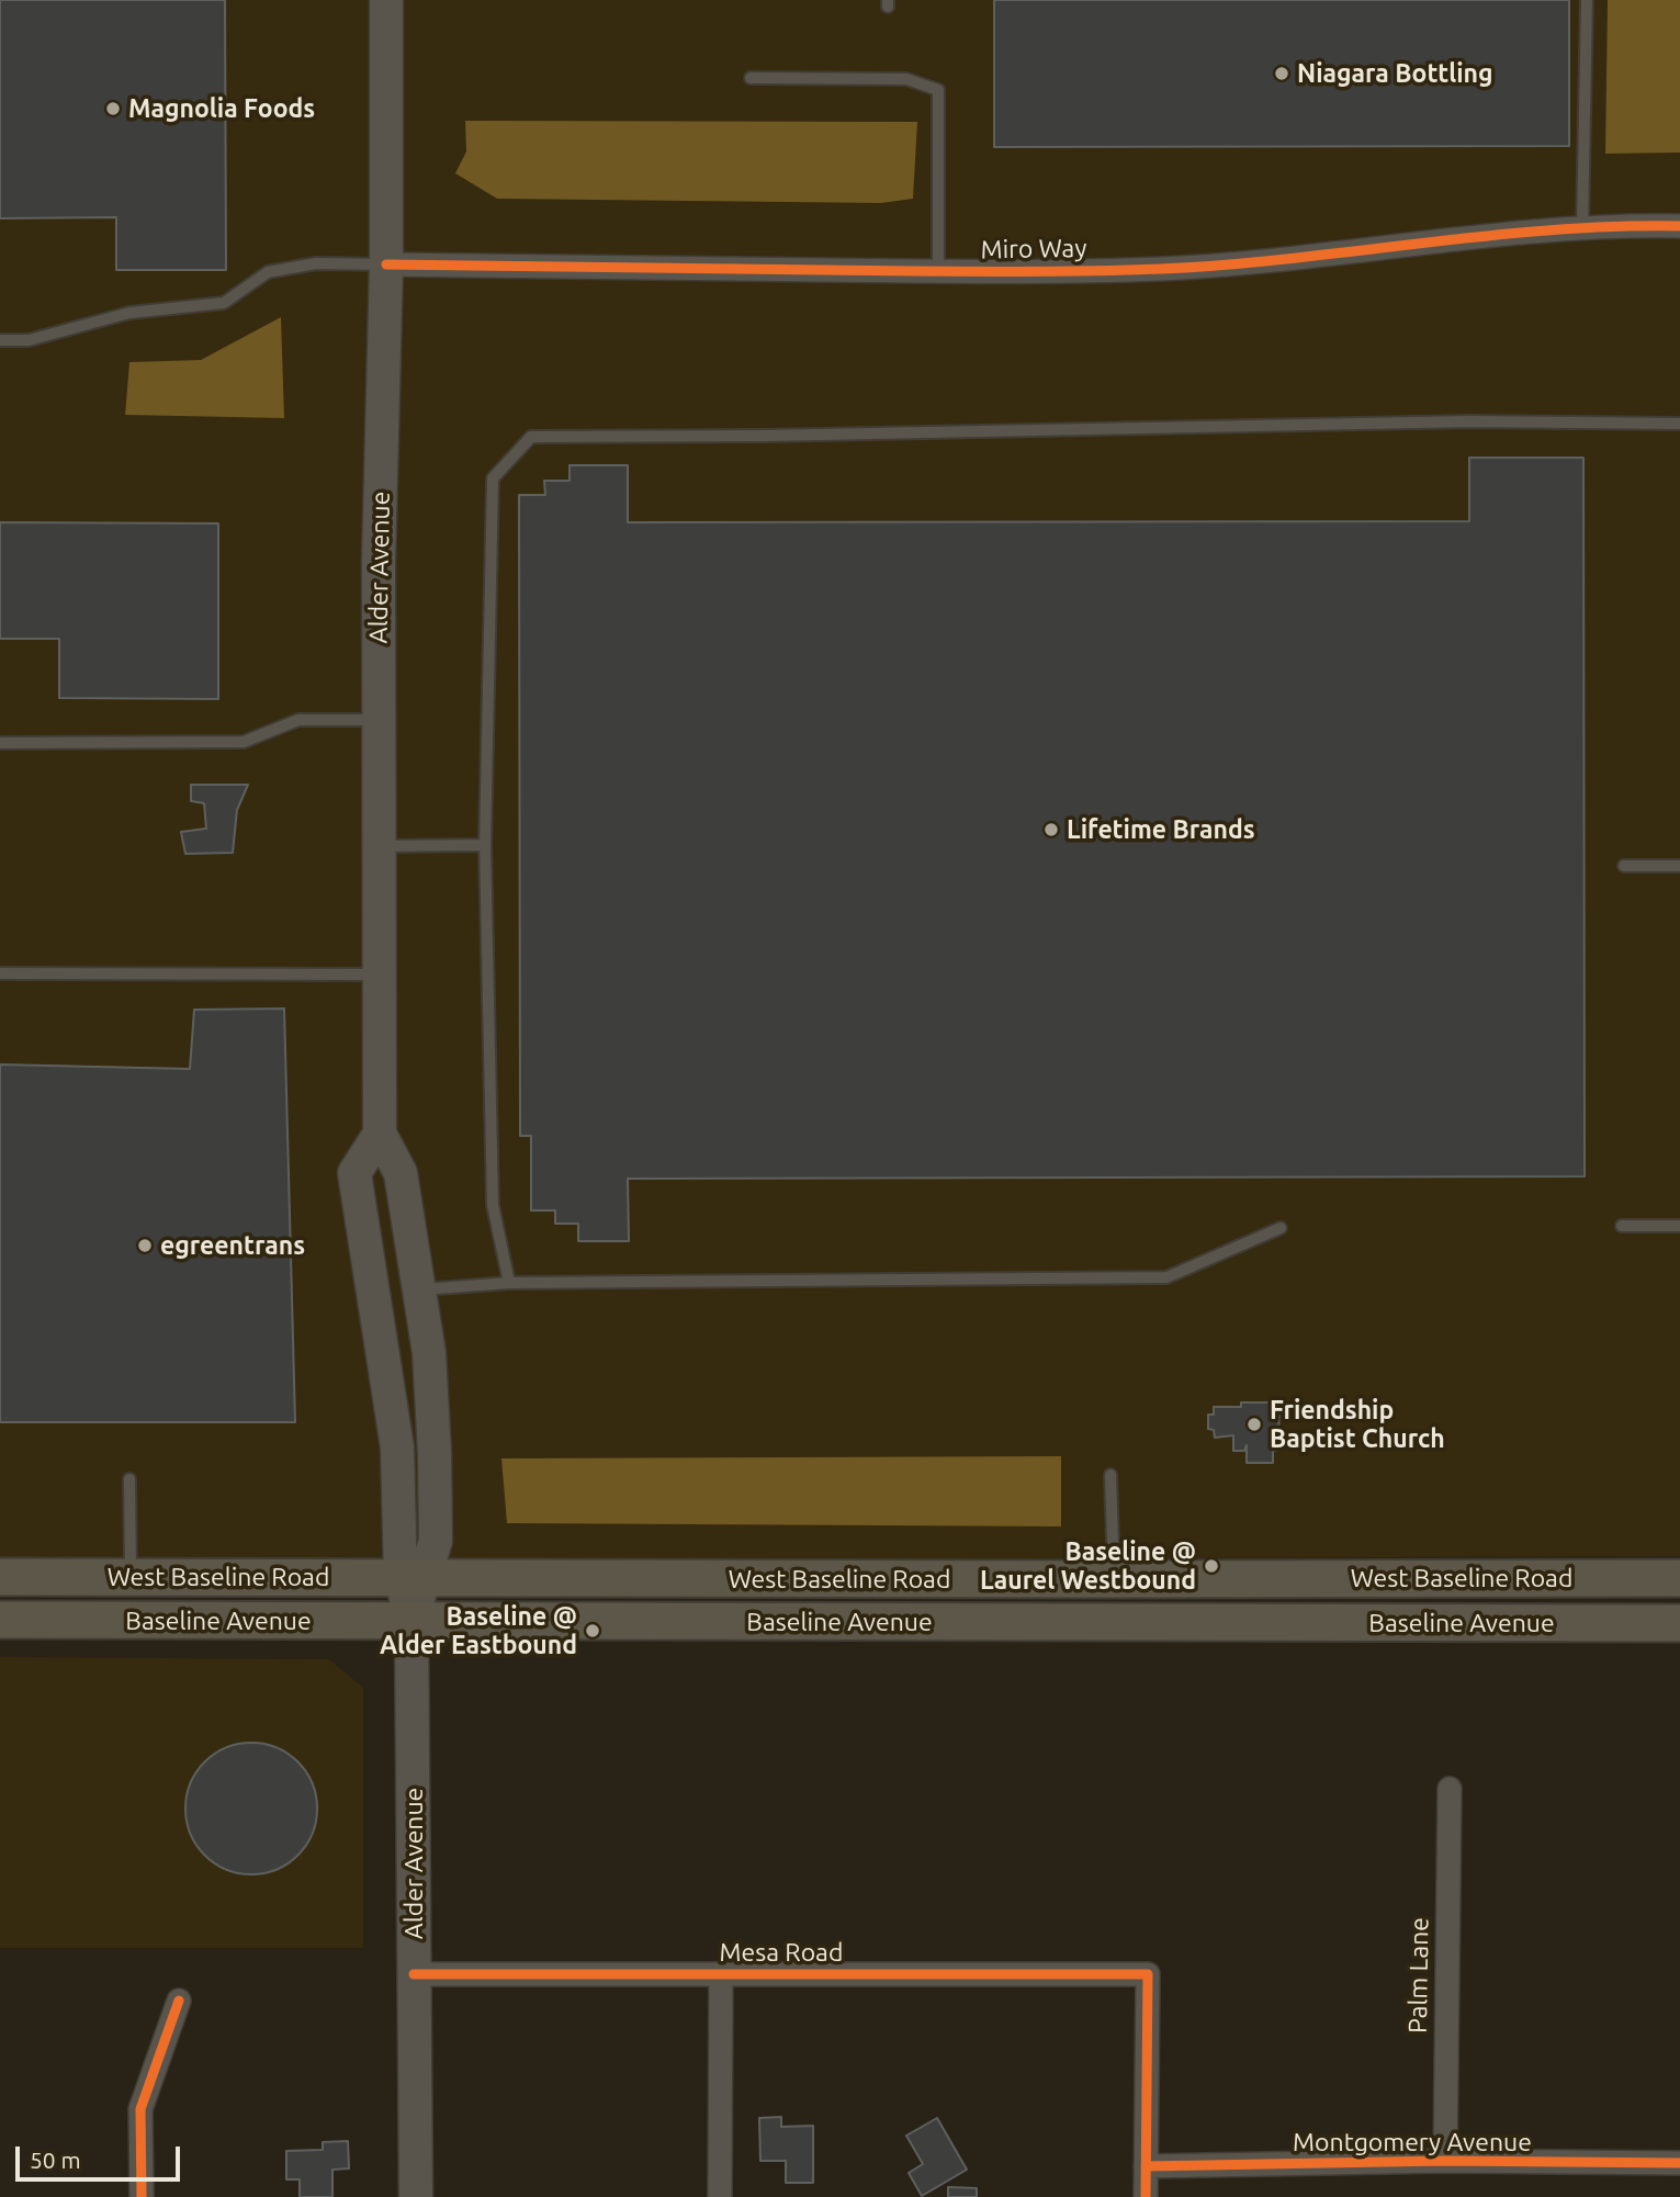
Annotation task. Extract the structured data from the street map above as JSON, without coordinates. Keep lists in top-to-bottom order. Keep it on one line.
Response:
{"streets":{"main road":["Alder Avenue","West Baseline Road","Baseline Avenue"],"street":["Miro Way","Mesa Road","Palm Lane","Montgomery Avenue"]},"crossings":[["Miro Way","Alder Avenue"],["Alder Avenue","West Baseline Road"],["Alder Avenue","Baseline Avenue"],["Alder Avenue","Mesa Road"],["Mesa Road","Montgomery Avenue"],["Palm Lane","Montgomery Avenue"]],"places":["Niagara Bottling","Magnolia Foods","Lifetime Brands","egreentrans","Friendship Baptist Church","Baseline @ Laurel Westbound","Baseline @ Alder Eastbound"],"scale_bar":"50 m"}
